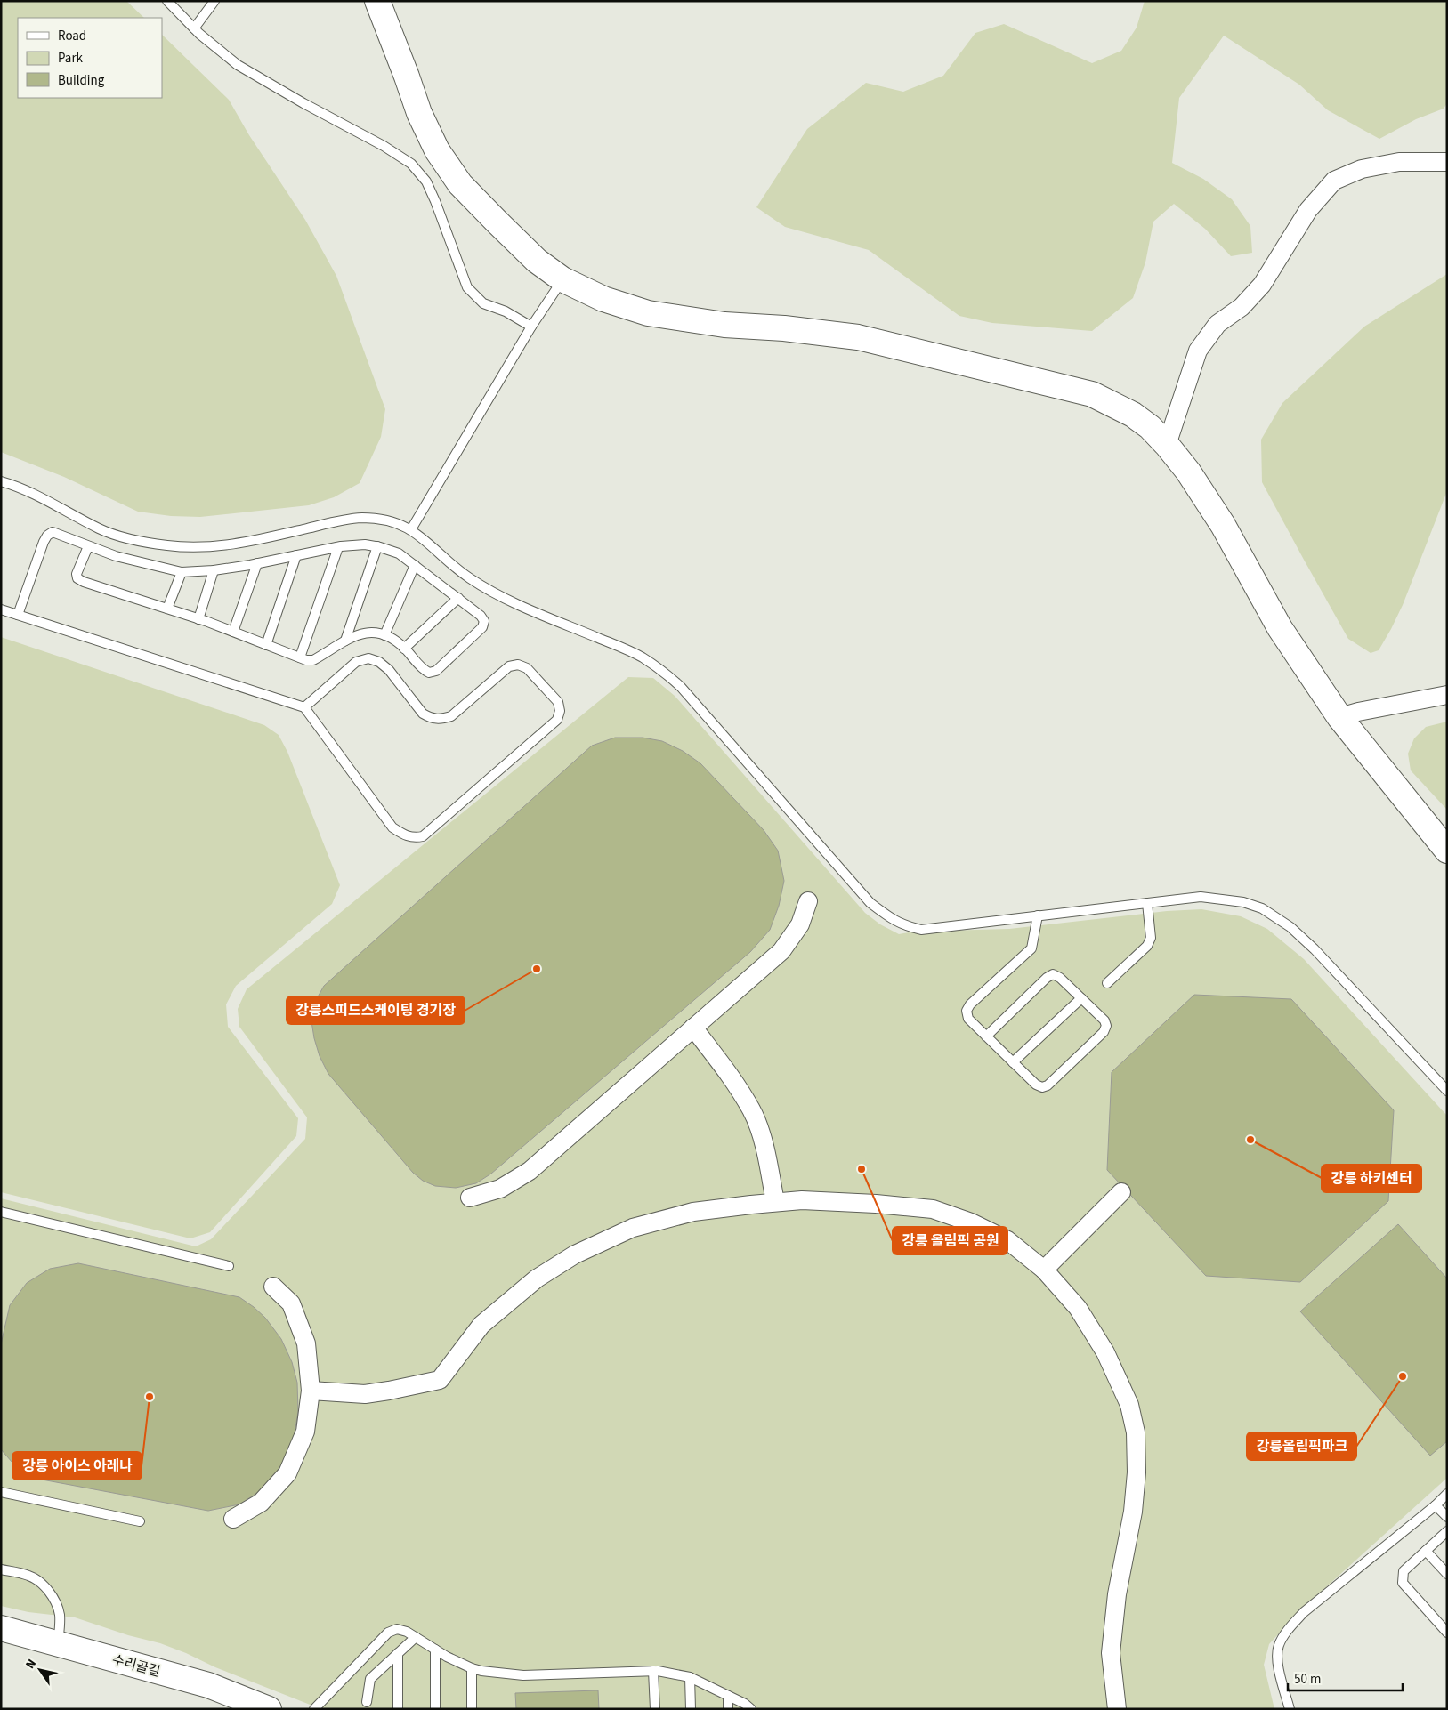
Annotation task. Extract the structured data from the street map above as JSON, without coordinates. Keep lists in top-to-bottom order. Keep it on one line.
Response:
{"streets":{"street":["수리골길"]},"places":["강릉스피드스케이팅 경기장","강릉 하키센터","강릉 올림픽 공원","강릉올림픽파크","강릉 아이스 아레나"],"legend":["Road","Park","Building"],"scale_bar":"50 m","north":"top left"}
